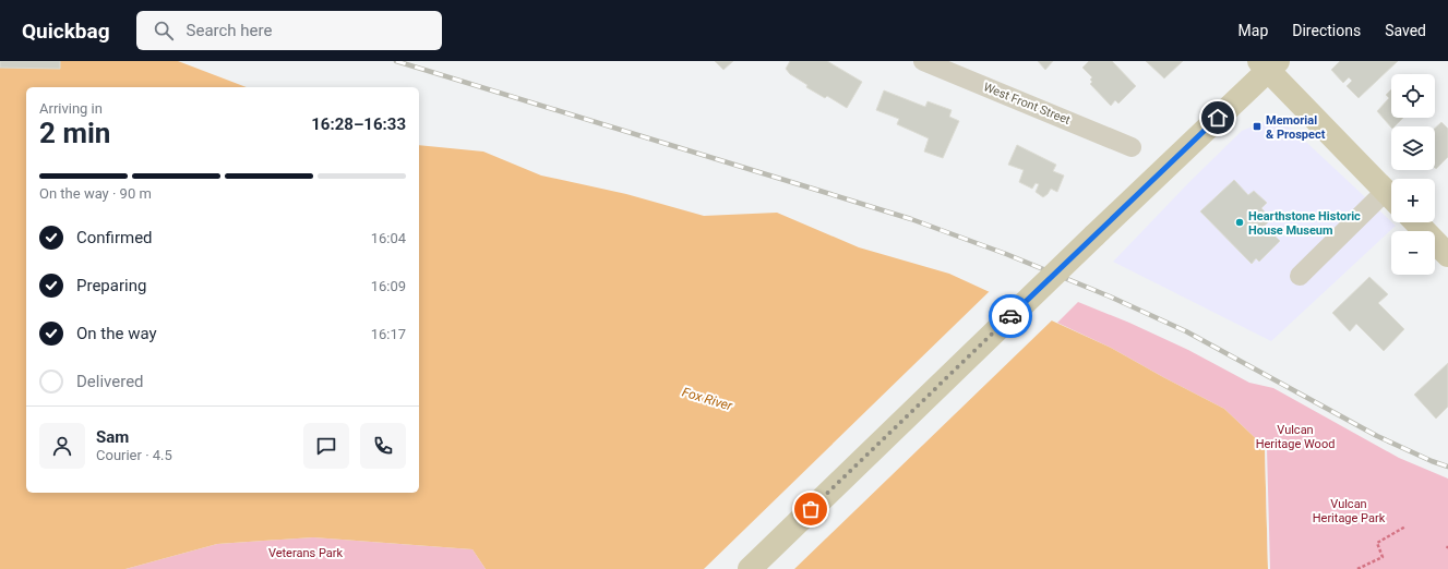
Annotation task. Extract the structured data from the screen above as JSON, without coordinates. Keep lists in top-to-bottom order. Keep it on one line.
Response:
{"streets":{"street":["West Front Street"]},"water":["Fox River"],"parks":["Vulcan Heritage Wood","Vulcan Heritage Park","Veterans Park"],"places":{"transit":["Memorial & Prospect"],"other":["Hearthstone Historic House Museum"]},"page":{"header":"Quickbag","search":"Search here","nav":["Map","Directions","Saved"],"map_buttons":["+","−"],"heading":["2 min","Arriving in","16:28–16:33"],"panel":["Sam","Courier · 4.5"],"bar":"On the way · 90 m","list":[["Confirmed","16:04"],["Preparing","16:09"],["On the way","16:17"],"Delivered"]}}
